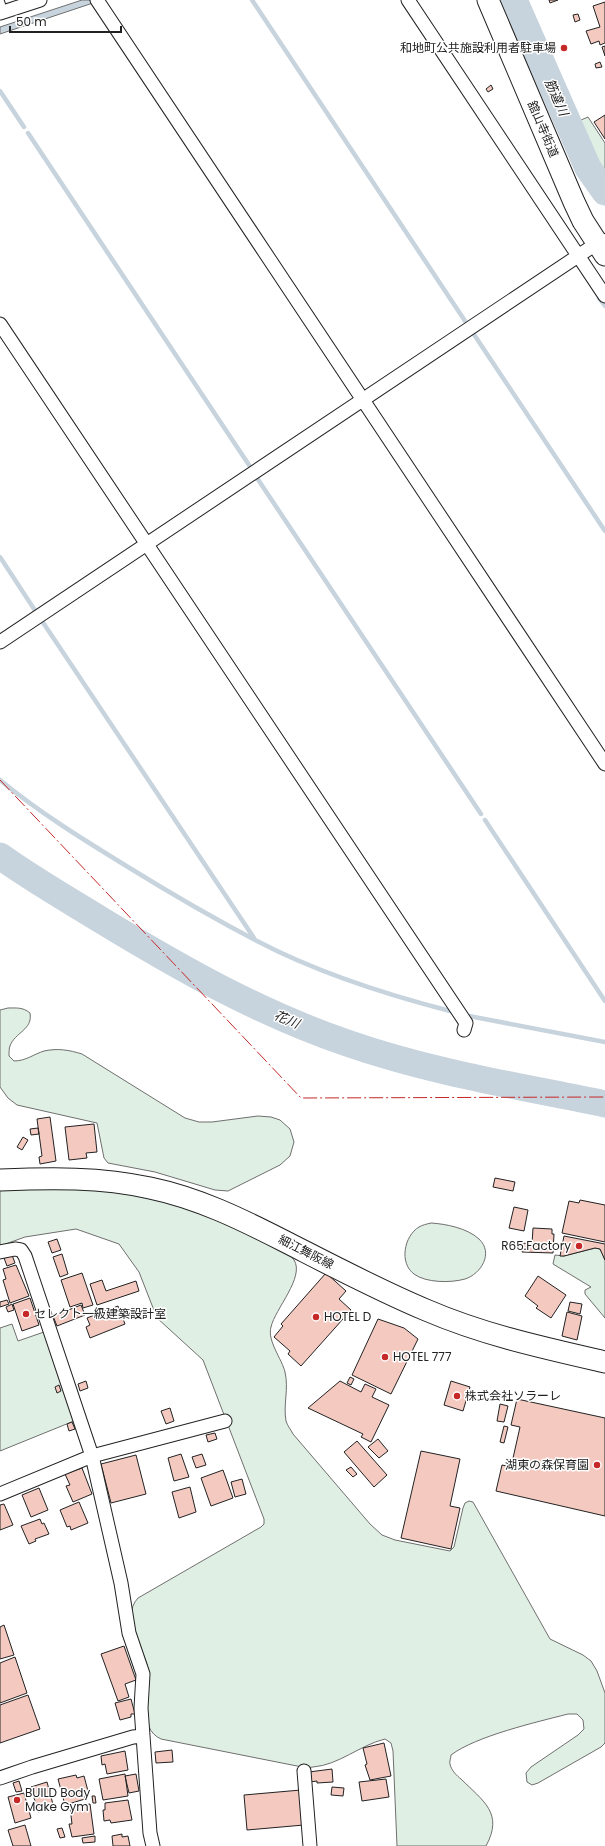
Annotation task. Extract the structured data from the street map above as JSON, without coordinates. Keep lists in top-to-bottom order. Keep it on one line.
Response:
{"streets":{"main road":["舘山寺街道","細江舞阪線"]},"water":["筋違川","花川"],"places":["和地町公共施設利用者駐車場","R65.Factory","セレクト一級建築設計室","HOTEL D","HOTEL 777","株式会社ソラーレ","湖東の森保育園","BUILD Body Make Gym"],"scale_bar":"50 m"}
